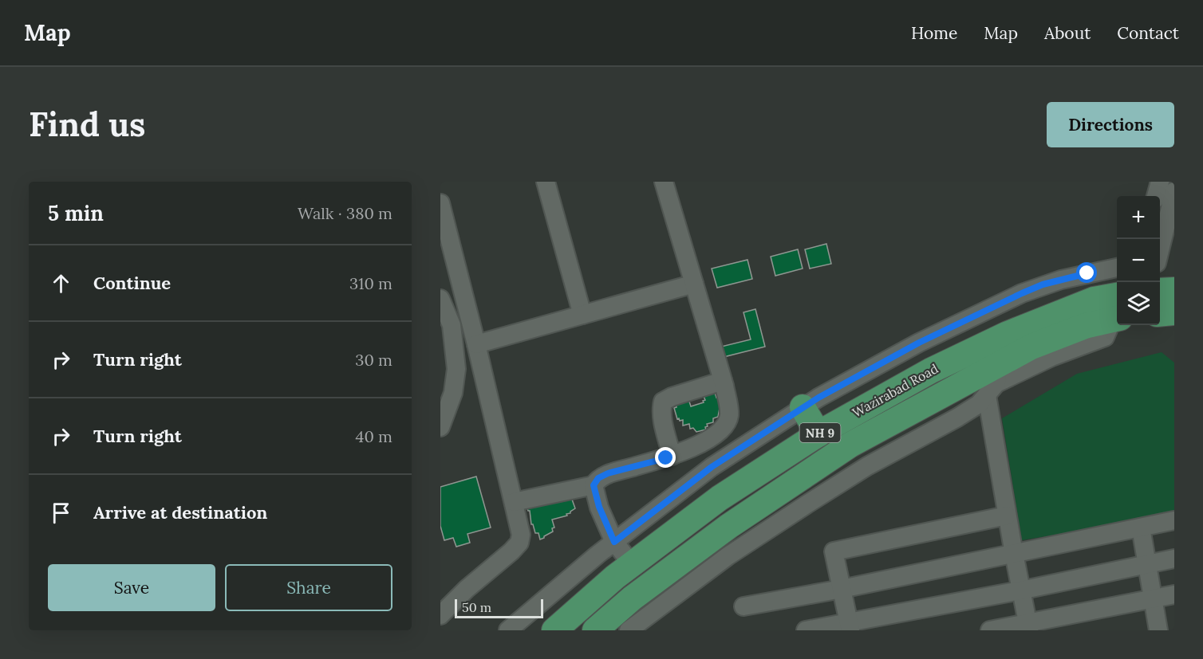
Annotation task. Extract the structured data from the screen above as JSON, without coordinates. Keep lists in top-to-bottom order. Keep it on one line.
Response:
{"streets":{"highway":["Wazirabad Road","NH 9"]},"scale_bar":"50 m","page":{"header":"Map","nav":["Home","Map","About","Contact"],"buttons":["Directions",["Save","Share"]],"title":"Find us","heading":["5 min","Walk · 380 m"],"map_buttons":["+","−"],"list":[["Continue","310 m"],["Turn right","30 m"],["Turn right","40 m"],"Arrive at destination"],"scale":"50 m"}}
